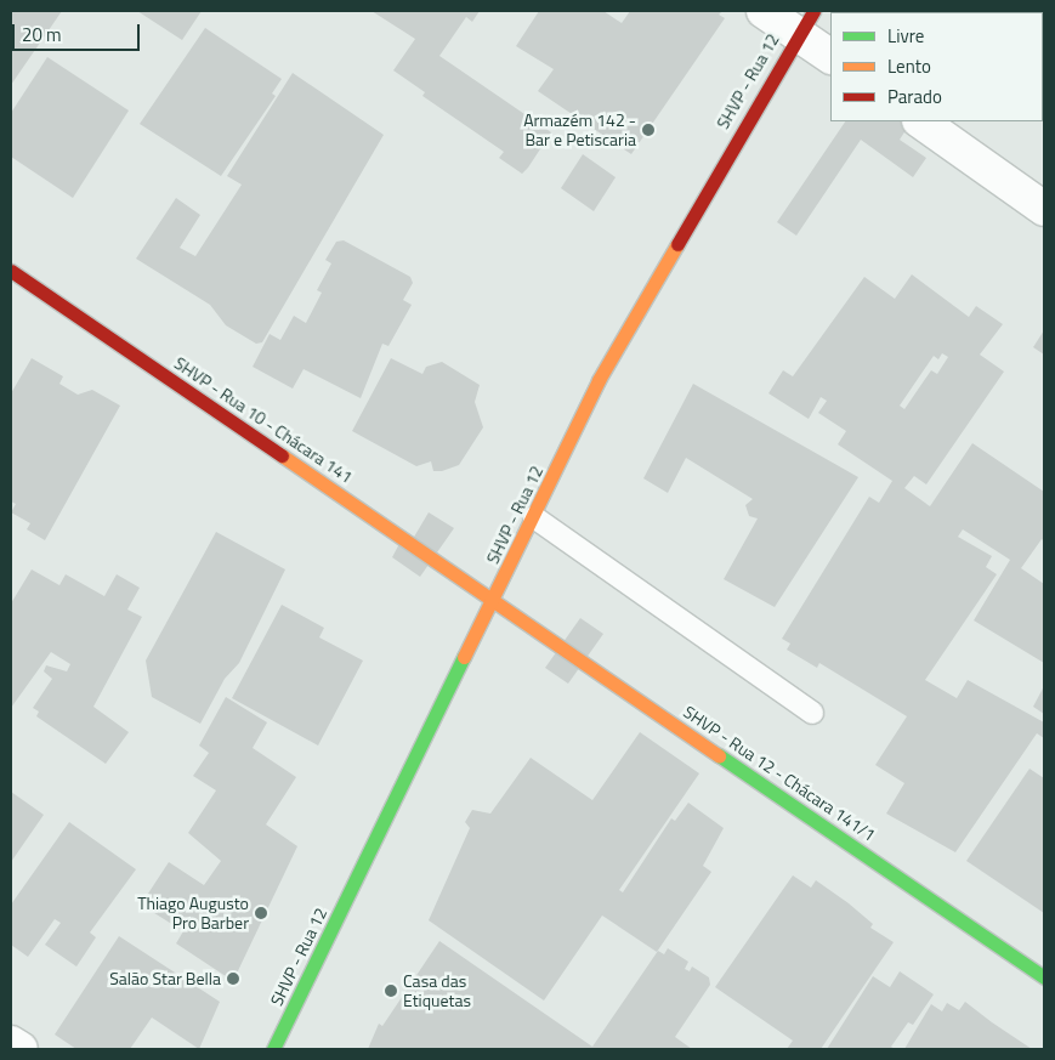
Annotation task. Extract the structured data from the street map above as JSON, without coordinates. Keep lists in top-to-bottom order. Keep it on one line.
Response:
{"streets":{"street":["SHVP - Rua 12","SHVP - Rua 10 - Chácara 141","SHVP - Rua 12 - Chácara 141/1"]},"crossings":[["SHVP - Rua 12","SHVP - Rua 10 - Chácara 141"],["SHVP - Rua 12","SHVP - Rua 12 - Chácara 141/1"],["SHVP - Rua 10 - Chácara 141","SHVP - Rua 12 - Chácara 141/1"]],"places":["Armazém 142 - Bar e Petiscaria","Thiago Augusto Pro Barber","Salão Star Bella","Casa das Etiquetas"],"legend":["Livre","Lento","Parado"],"scale_bar":"20 m"}
